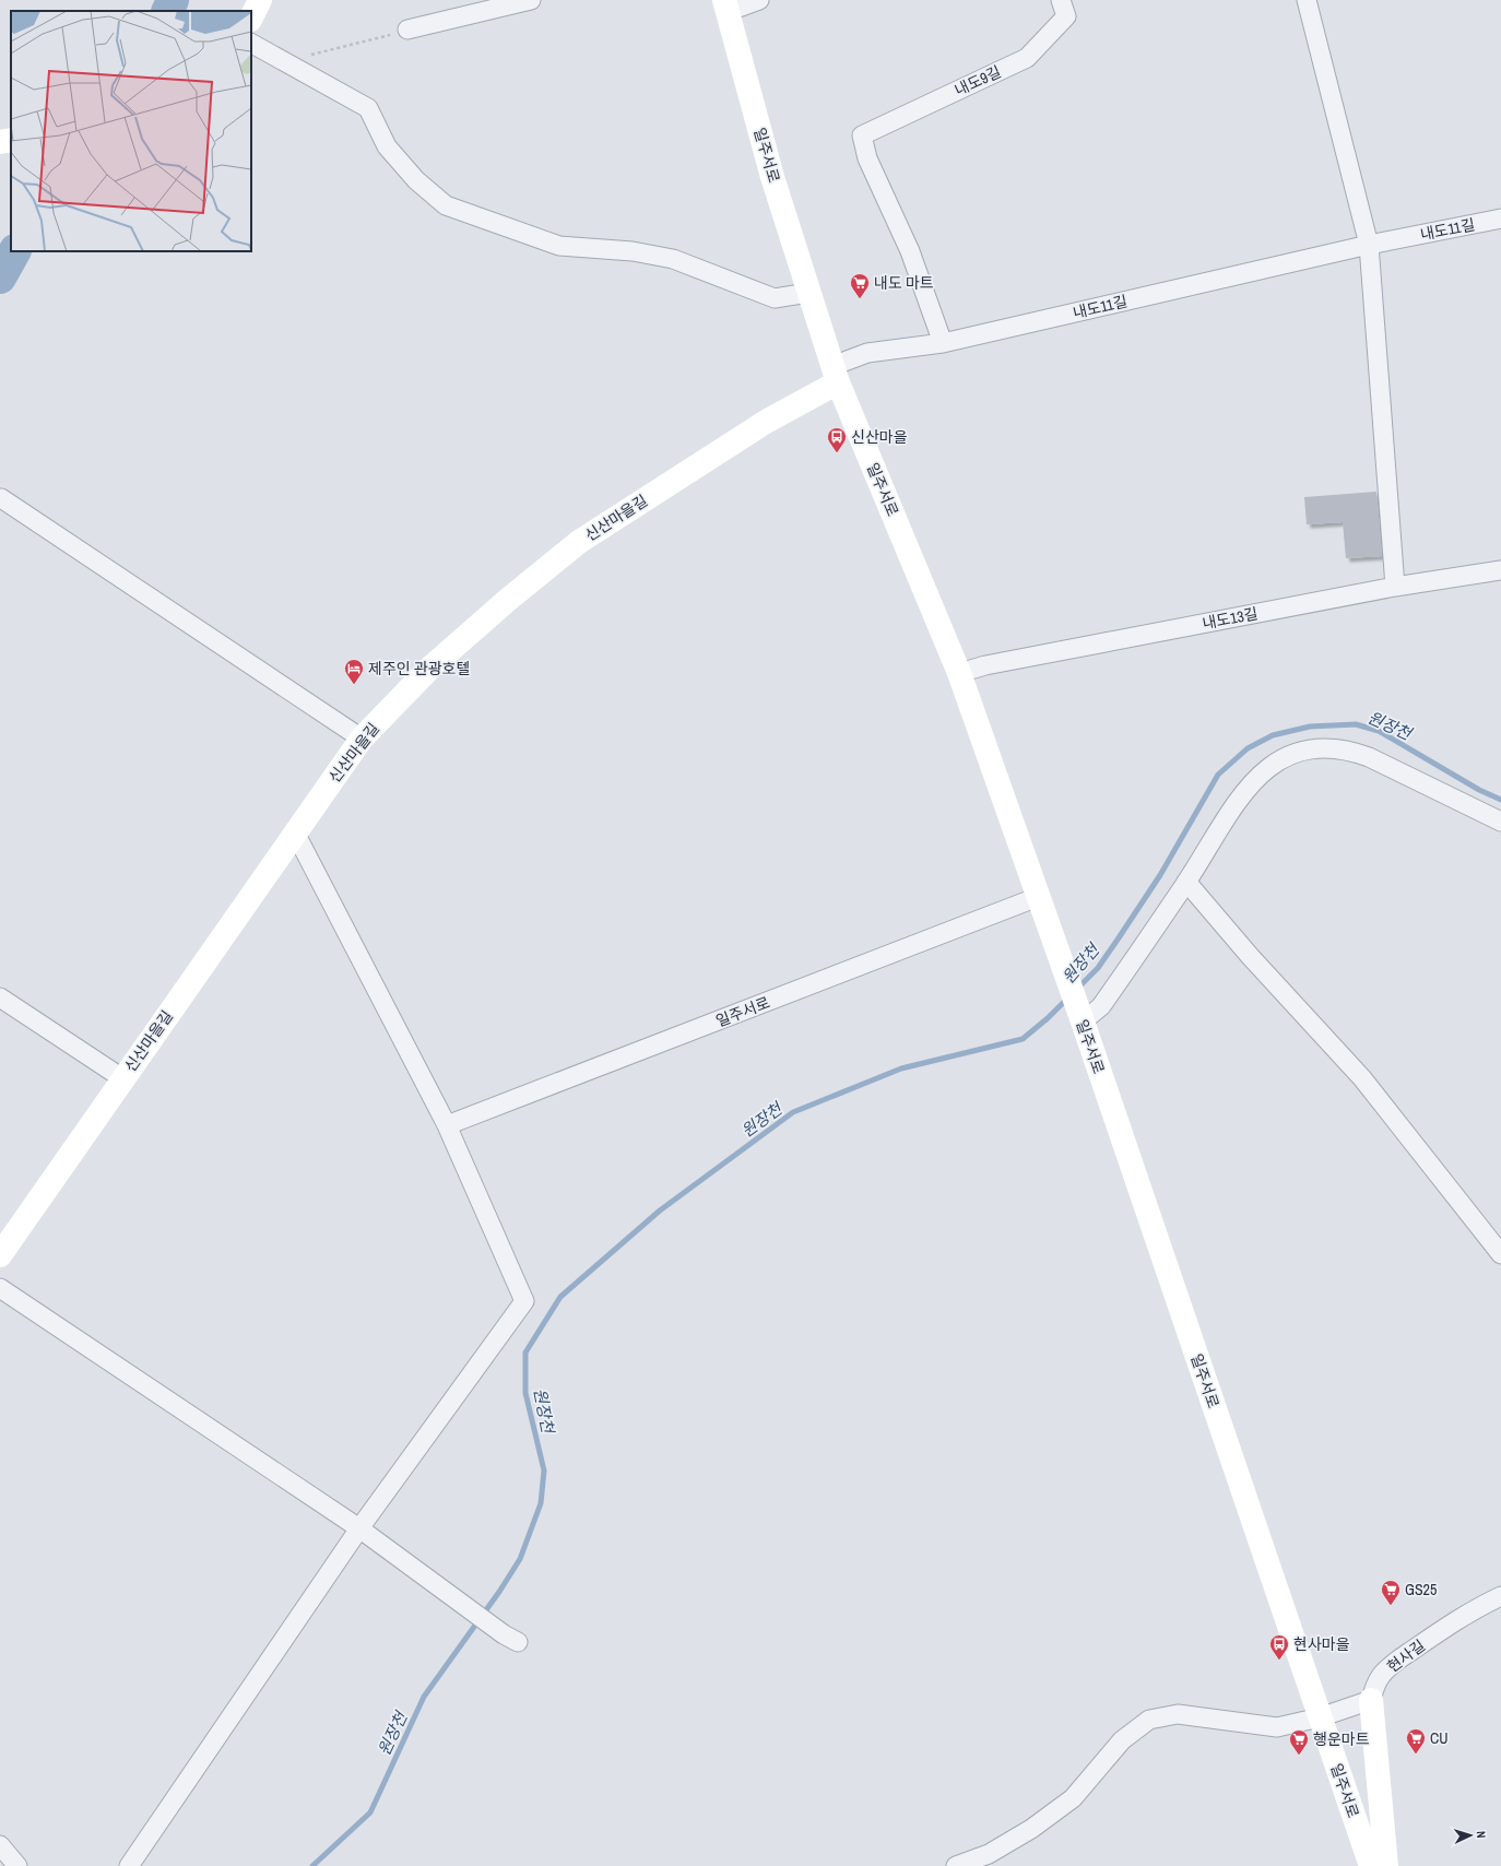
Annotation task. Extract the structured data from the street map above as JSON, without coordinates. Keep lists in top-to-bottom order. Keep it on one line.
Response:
{"streets":{"main road":["일주서로","신산마을길"],"street":["내도9길","내도11길","내도13길","현사길"]},"crossings":[["내도9길","내도11길"],["일주서로","내도11길"],["일주서로","신산마을길"],["일주서로","내도13길"],["내도11길","신산마을길"]],"water":["원장천"],"places":{"supermarket":["내도 마트","GS25","CU","행운마트"],"bus stop":["신산마을","현사마을"],"hotel":["제주인 관광호텔"]},"north":"right"}
